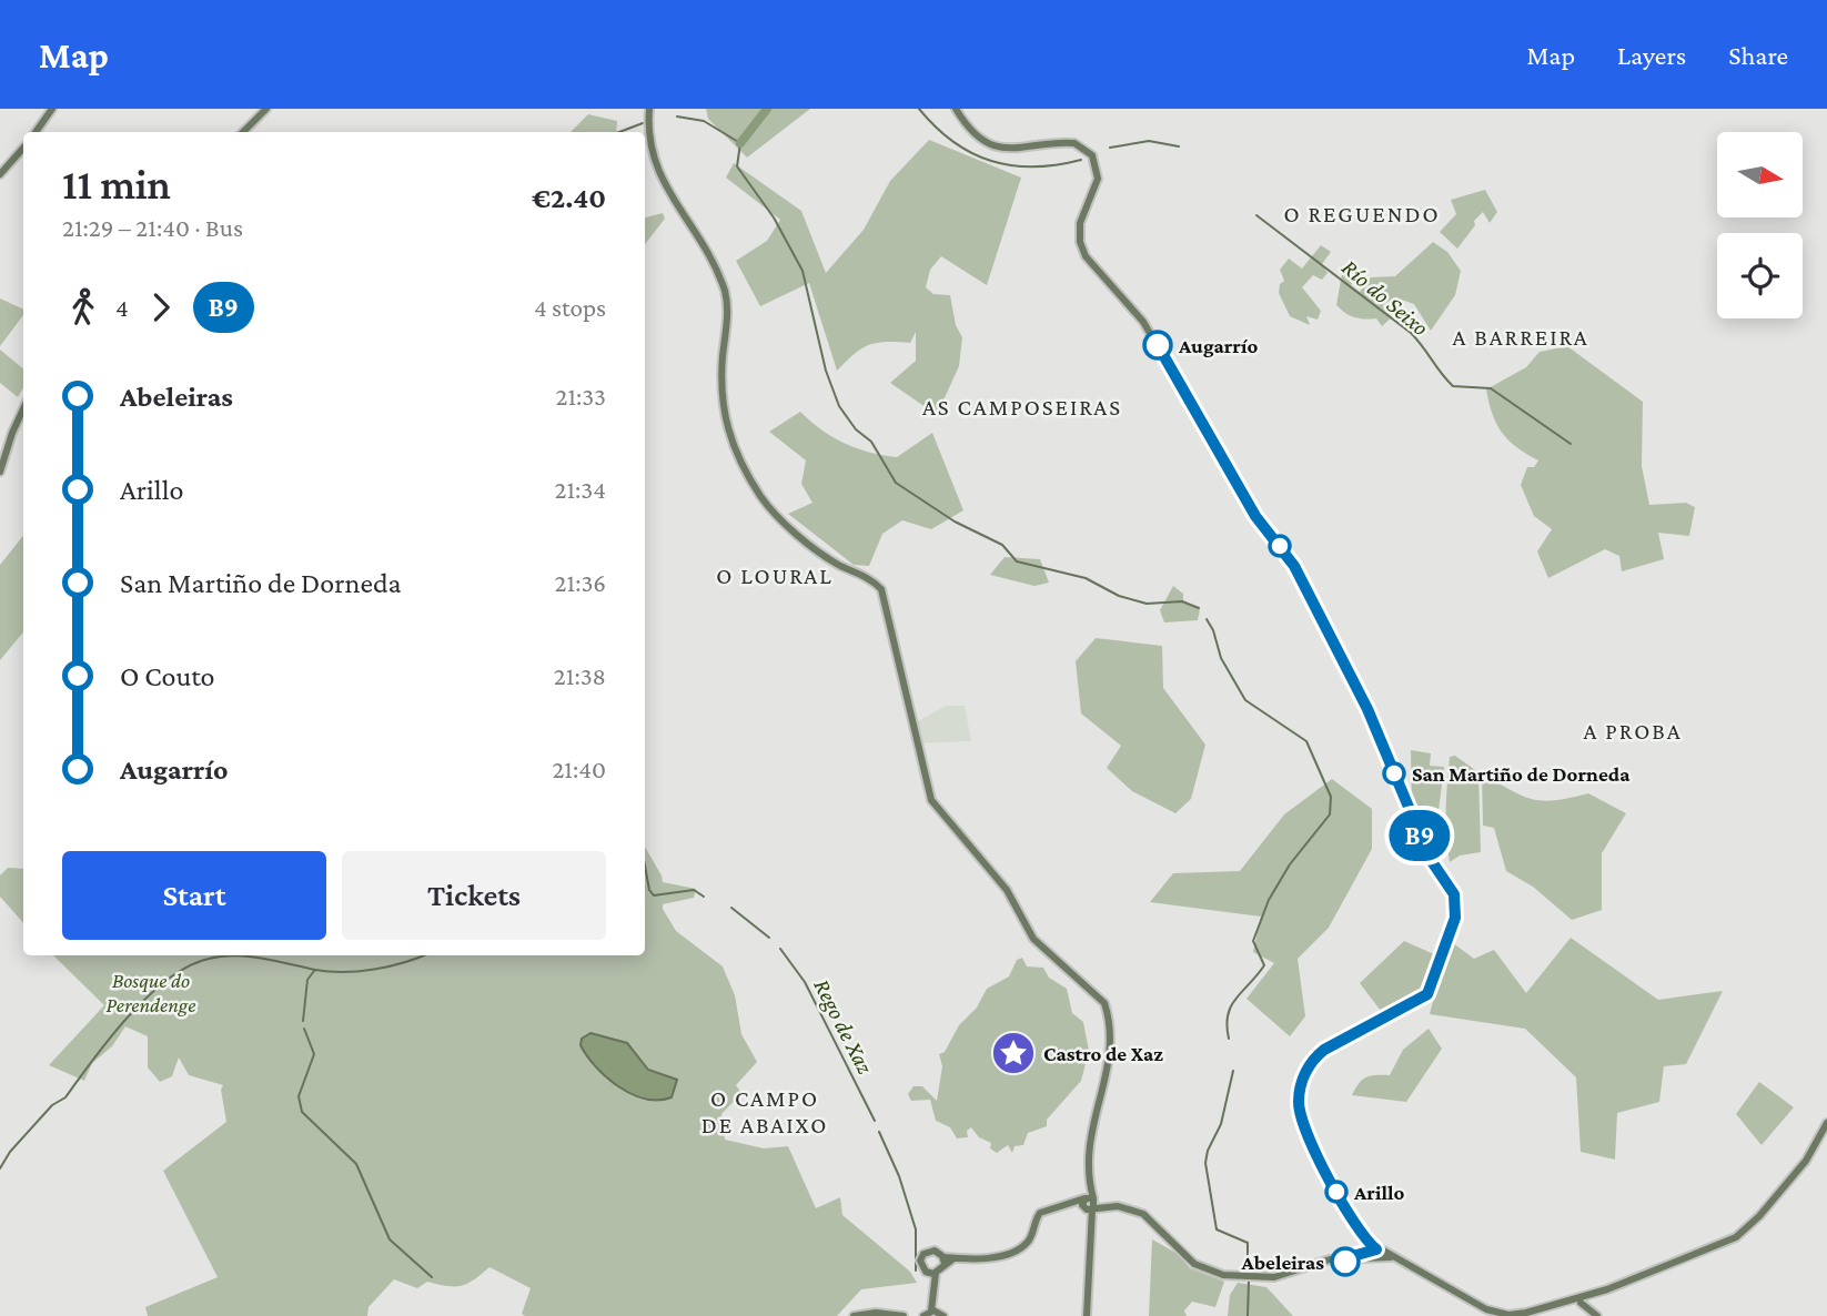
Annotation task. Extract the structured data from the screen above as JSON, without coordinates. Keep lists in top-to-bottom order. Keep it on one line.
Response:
{"districts":["O REGUENDO","A BARREIRA","AS CAMPOSEIRAS","O LOURAL","A PROBA","O CAMPO DE ABAIXO"],"water":["Río do Seixo","Rego de Xaz"],"parks":["Bosque do Perendenge"],"places":{"other":["Augarrío","San Martiño de Dorneda","Arillo","Abeleiras"],"place":["Castro de Xaz"]},"lines":["bus line B9"],"north":"right","page":{"header":"Map","nav":["Map","Layers","Share"],"on_map":"B9","heading":["11 min","21:29 – 21:40 · Bus","€2.40"],"legs":["4","B9","4 stops"],"list":[{"name":"Abeleiras","value":"21:33"},{"name":"Arillo","value":"21:34"},{"name":"San Martiño de Dorneda","value":"21:36"},{"name":"O Couto","value":"21:38"},{"name":"Augarrío","value":"21:40"}],"buttons":["Start","Tickets"]}}
